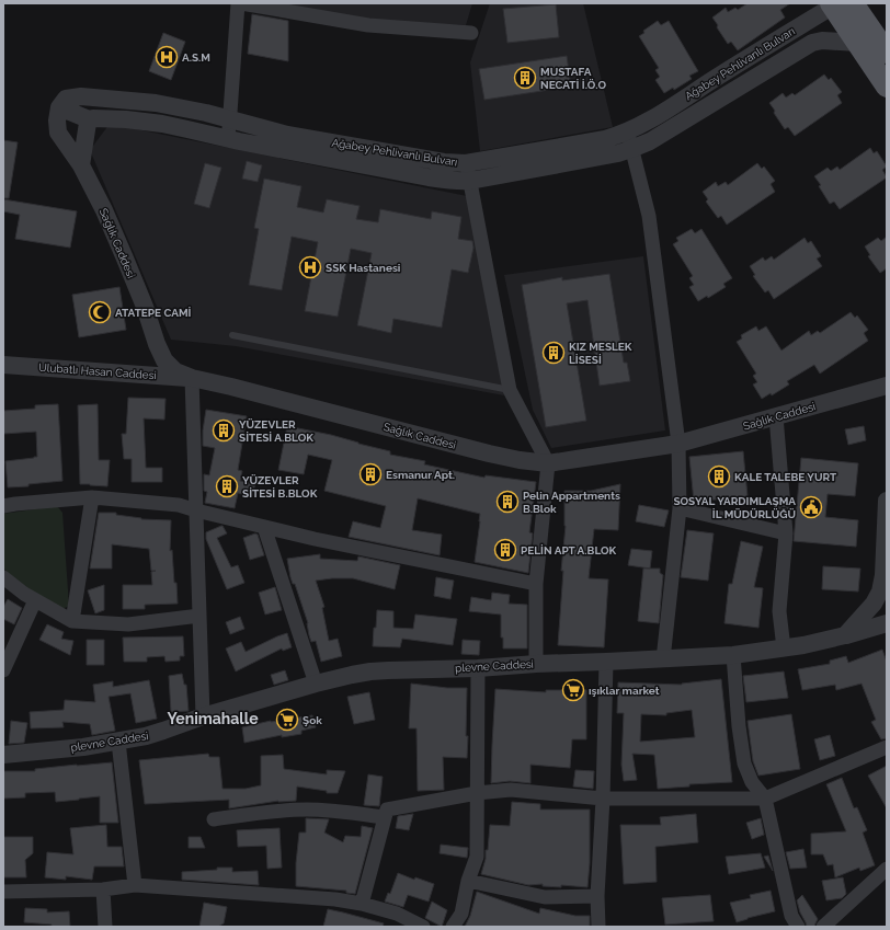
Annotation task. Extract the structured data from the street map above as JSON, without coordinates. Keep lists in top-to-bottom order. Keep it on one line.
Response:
{"streets":{"street":["Ağabey Pehlivanlı Bulvarı","Sağlık Caddesi","Ulubatlı Hasan Caddesi","plevne Caddesi"]},"crossings":[["Ağabey Pehlivanlı Bulvarı","Sağlık Caddesi"],["Sağlık Caddesi","Ulubatlı Hasan Caddesi"]],"districts":["Yenimahalle"],"places":{"hospital":["A.S.M","SSK Hastanesi"],"building":["MUSTAFA NECATİ İ.Ö.O","KIZ MESLEK LİSESİ","YÜZEVLER SİTESİ A.BLOK","Esmanur Apt.","KALE TALEBE YURT","YÜZEVLER SİTESİ B.BLOK","Pelin Appartments B.Blok","PELİN APT A.BLOK"],"mosque":["ATATEPE CAMİ"],"public building":["SOSYAL YARDIMLAŞMA İL MÜDÜRLÜĞÜ"],"supermarket":["ışıklar market","Şok"]}}
